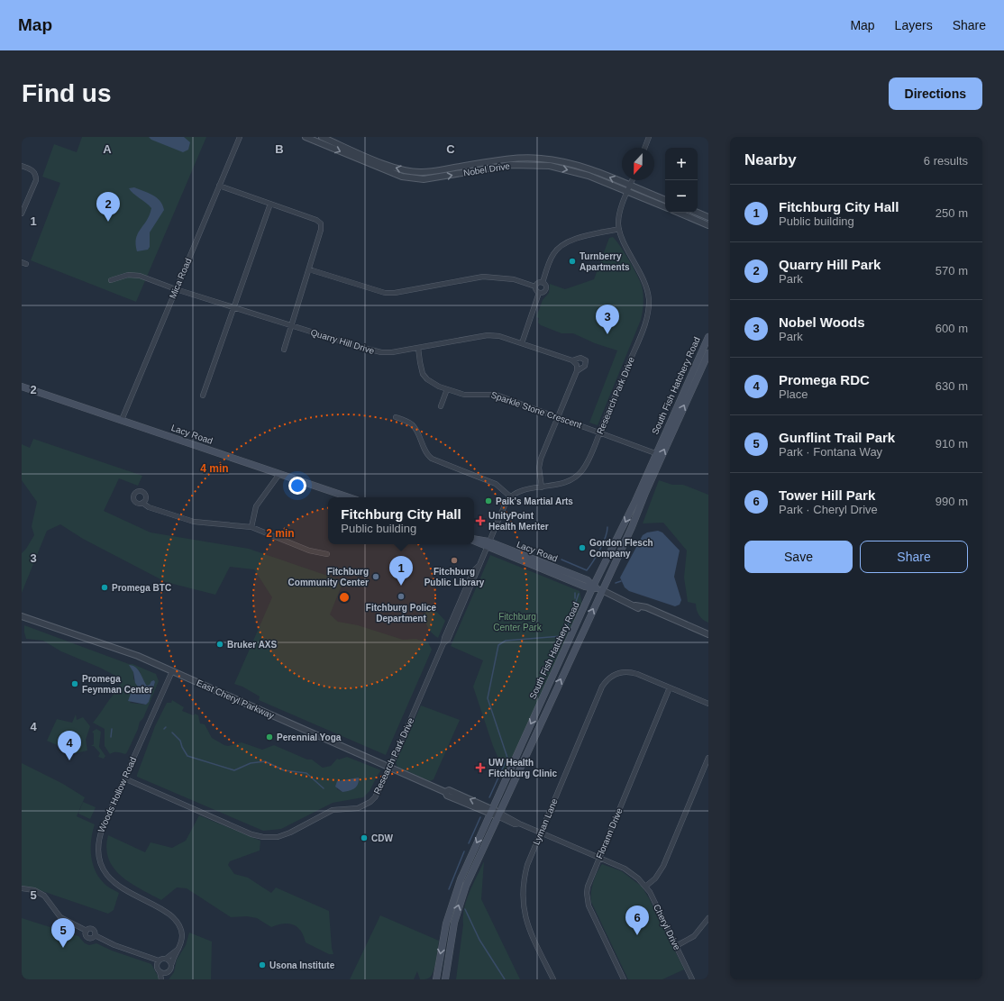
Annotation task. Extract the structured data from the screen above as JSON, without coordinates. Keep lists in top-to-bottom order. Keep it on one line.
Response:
{"streets":{"main road":["South Fish Hatchery Road","Lacy Road"],"street":["Nobel Drive","Mica Road","Quarry Hill Drive","Research Park Drive","Sparkle Stone Crescent","East Cheryl Parkway","Woods Hollow Road","Lyman Lane","Florann Drive","Cheryl Drive"]},"crossings":[["Nobel Drive","Research Park Drive"],["Mica Road","Quarry Hill Drive"],["Mica Road","Lacy Road"],["Quarry Hill Drive","Sparkle Stone Crescent"],["South Fish Hatchery Road","Sparkle Stone Crescent"],["South Fish Hatchery Road","Lacy Road"],["South Fish Hatchery Road","East Cheryl Parkway"],["South Fish Hatchery Road","Cheryl Drive"],["Research Park Drive","Sparkle Stone Crescent"],["Research Park Drive","Lacy Road"],["Research Park Drive","East Cheryl Parkway"],["Research Park Drive","Woods Hollow Road"],["East Cheryl Parkway","Woods Hollow Road"],["East Cheryl Parkway","Cheryl Drive"],["Lyman Lane","Florann Drive"],["Lyman Lane","Cheryl Drive"],["Florann Drive","Cheryl Drive"]],"parks":["Fitchburg Center Park"],"places":{"other":["Turnberry Apartments","Paik's Martial Arts","Gordon Flesch Company","Fitchburg Public Library","Fitchburg Community Center","Promega BTC","Fitchburg Police Department","Bruker AXS","Promega Feynman Center","Perennial Yoga","CDW","Usona Institute"],"health":["UnityPoint Health Meriter","UW Health Fitchburg Clinic"]},"north":"bottom","page":{"header":"Map","nav":["Map","Layers","Share"],"buttons":["Directions",["Save","Share"]],"title":"Find us","heading":["Nearby","6 results"],"map_buttons":["+","−"],"list":[{"mark":"1","name":"Fitchburg City Hall","note":"Public building","value":"250 m"},{"mark":"2","name":"Quarry Hill Park","note":"Park","value":"570 m"},{"mark":"3","name":"Nobel Woods","note":"Park","value":"600 m"},{"mark":"4","name":"Promega RDC","note":"Place","value":"630 m"},{"mark":"5","name":"Gunflint Trail Park","note":"Park · Fontana Way","value":"910 m"},{"mark":"6","name":"Tower Hill Park","note":"Park · Cheryl Drive","value":"990 m"}],"pins":["2","3","1","4","6","5"],"popup":["Fitchburg City Hall","Public building"]},"grid":{"columns":["A","B","C"],"rows":["1","2","3","4","5"]},"rings":["4 min","2 min"]}
